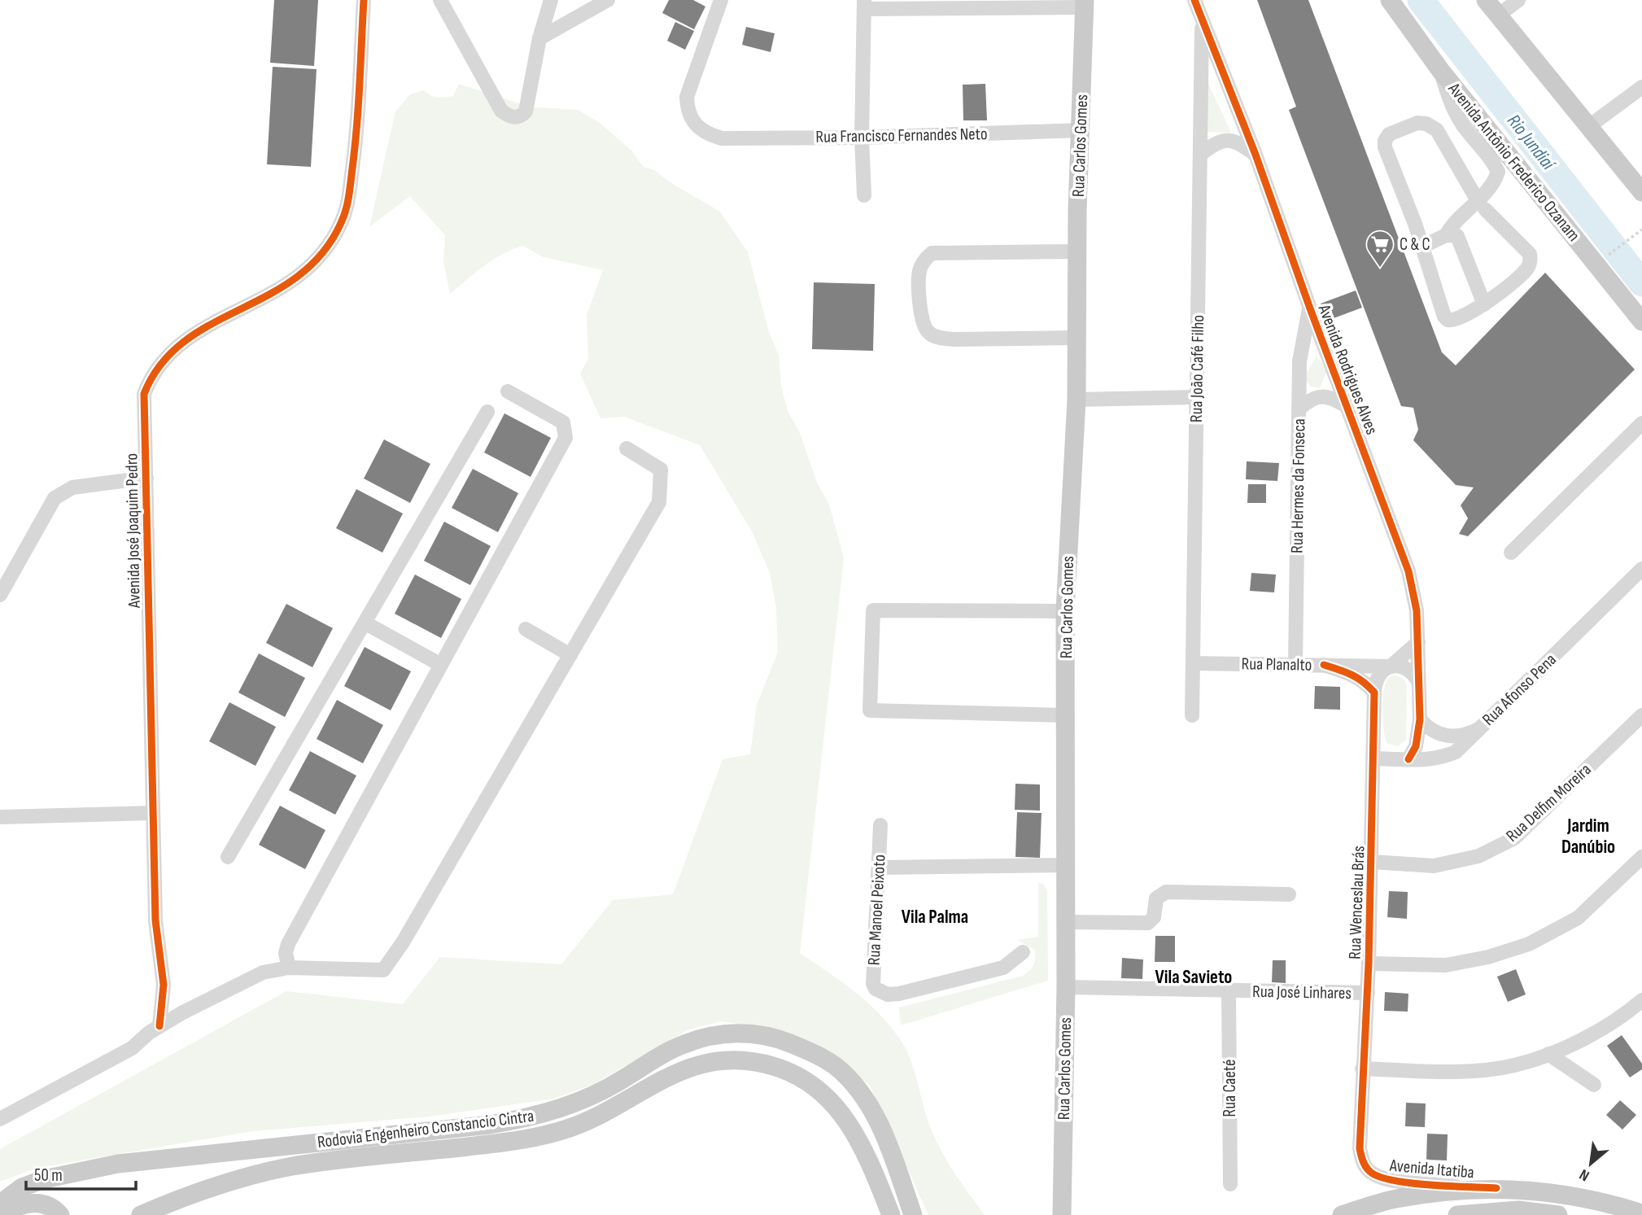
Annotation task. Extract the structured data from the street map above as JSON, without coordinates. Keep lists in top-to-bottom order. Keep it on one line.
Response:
{"streets":{"main road":["Rua Carlos Gomes","Avenida Antônio Frederico Ozanam","Rodovia Engenheiro Constancio Cintra"],"street":["Rua Francisco Fernandes Neto","Rua João Café Filho","Avenida Rodrigues Alves","Rua Hermes da Fonseca","Avenida José Joaquim Pedro","Rua Planalto","Rua Afonso Pena","Rua Delfim Moreira","Rua Wenceslau Brás","Rua Manoel Peixoto","Rua José Linhares","Rua Caeté","Avenida Itatiba"]},"crossings":[["Rua Francisco Fernandes Neto","Rua Carlos Gomes"],["Rua Carlos Gomes","Rua José Linhares"],["Rua João Café Filho","Avenida Rodrigues Alves"],["Rua João Café Filho","Rua Planalto"],["Avenida Rodrigues Alves","Rua Hermes da Fonseca"],["Avenida Rodrigues Alves","Rua Planalto"],["Avenida Rodrigues Alves","Rua Afonso Pena"],["Rua Hermes da Fonseca","Rua Planalto"],["Rua Afonso Pena","Rua Wenceslau Brás"],["Rua Delfim Moreira","Rua Wenceslau Brás"],["Rua Wenceslau Brás","Rua José Linhares"],["Rua Wenceslau Brás","Avenida Itatiba"],["Rua José Linhares","Rua Caeté"]],"districts":["Jardim Danúbio","Vila Palma","Vila Savieto"],"water":["Rio Jundiaí"],"places":{"supermarket":["C & C"]},"scale_bar":"50 m","north":"bottom left"}
